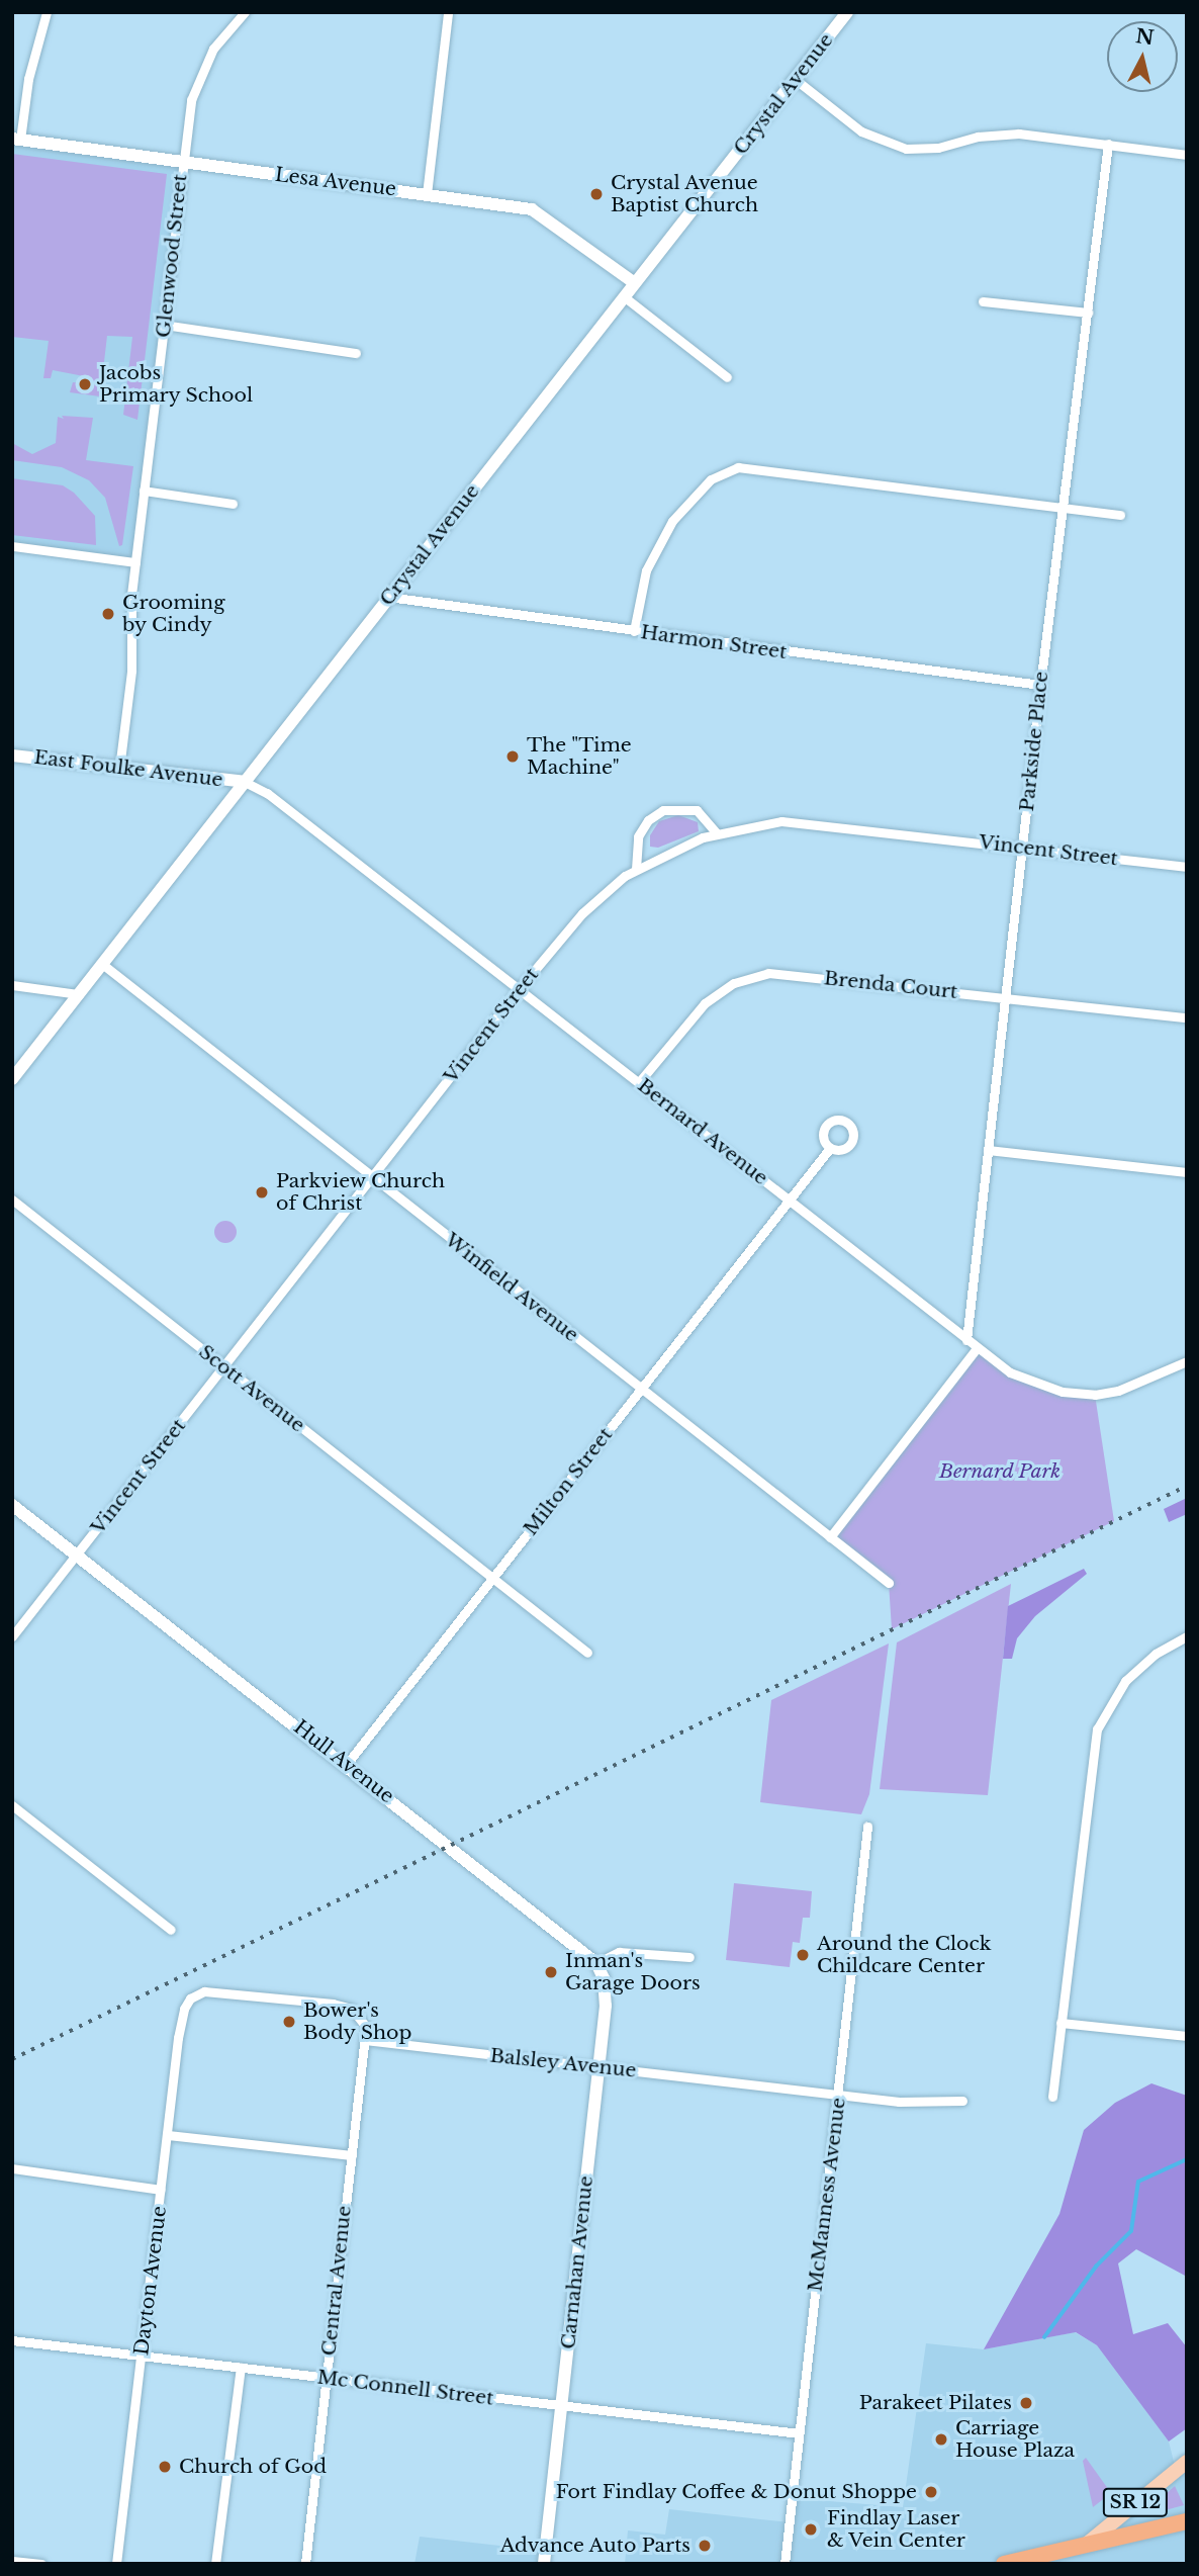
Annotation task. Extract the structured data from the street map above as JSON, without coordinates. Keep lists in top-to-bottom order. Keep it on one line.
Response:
{"streets":{"main road":["SR 12"],"street":["Crystal Avenue","Lesa Avenue","Glenwood Street","Harmon Street","Parkside Place","East Foulke Avenue","Vincent Street","Brenda Court","Bernard Avenue","Winfield Avenue","Scott Avenue","Milton Street","Hull Avenue","Balsley Avenue","McManness Avenue","Carnahan Avenue","Dayton Avenue","Central Avenue","Mc Connell Street"]},"crossings":[["Crystal Avenue","Lesa Avenue"],["Crystal Avenue","Harmon Street"],["Crystal Avenue","East Foulke Avenue"],["Crystal Avenue","Bernard Avenue"],["Crystal Avenue","Winfield Avenue"],["Lesa Avenue","Glenwood Street"],["Glenwood Street","East Foulke Avenue"],["Harmon Street","Parkside Place"],["Parkside Place","Vincent Street"],["Parkside Place","Brenda Court"],["Parkside Place","Bernard Avenue"],["East Foulke Avenue","Bernard Avenue"],["Vincent Street","Bernard Avenue"],["Vincent Street","Winfield Avenue"],["Vincent Street","Scott Avenue"],["Vincent Street","Hull Avenue"],["Brenda Court","Bernard Avenue"],["Bernard Avenue","Milton Street"],["Winfield Avenue","Milton Street"],["Scott Avenue","Milton Street"],["Milton Street","Hull Avenue"],["Hull Avenue","Carnahan Avenue"],["Balsley Avenue","McManness Avenue"],["Balsley Avenue","Carnahan Avenue"],["Balsley Avenue","Dayton Avenue"],["Balsley Avenue","Central Avenue"],["McManness Avenue","Mc Connell Street"],["Carnahan Avenue","Mc Connell Street"],["Dayton Avenue","Central Avenue"],["Dayton Avenue","Mc Connell Street"],["Central Avenue","Mc Connell Street"]],"parks":["Bernard Park"],"places":["Crystal Avenue Baptist Church","Jacobs Primary School","Grooming by Cindy","The \"Time Machine\"","Parkview Church of Christ","Around the Clock Childcare Center","Inman's Garage Doors","Bower's Body Shop","Parakeet Pilates","Carriage House Plaza","Church of God","Fort Findlay Coffee & Donut Shoppe","Findlay Laser & Vein Center","Advance Auto Parts"],"north":"top"}
